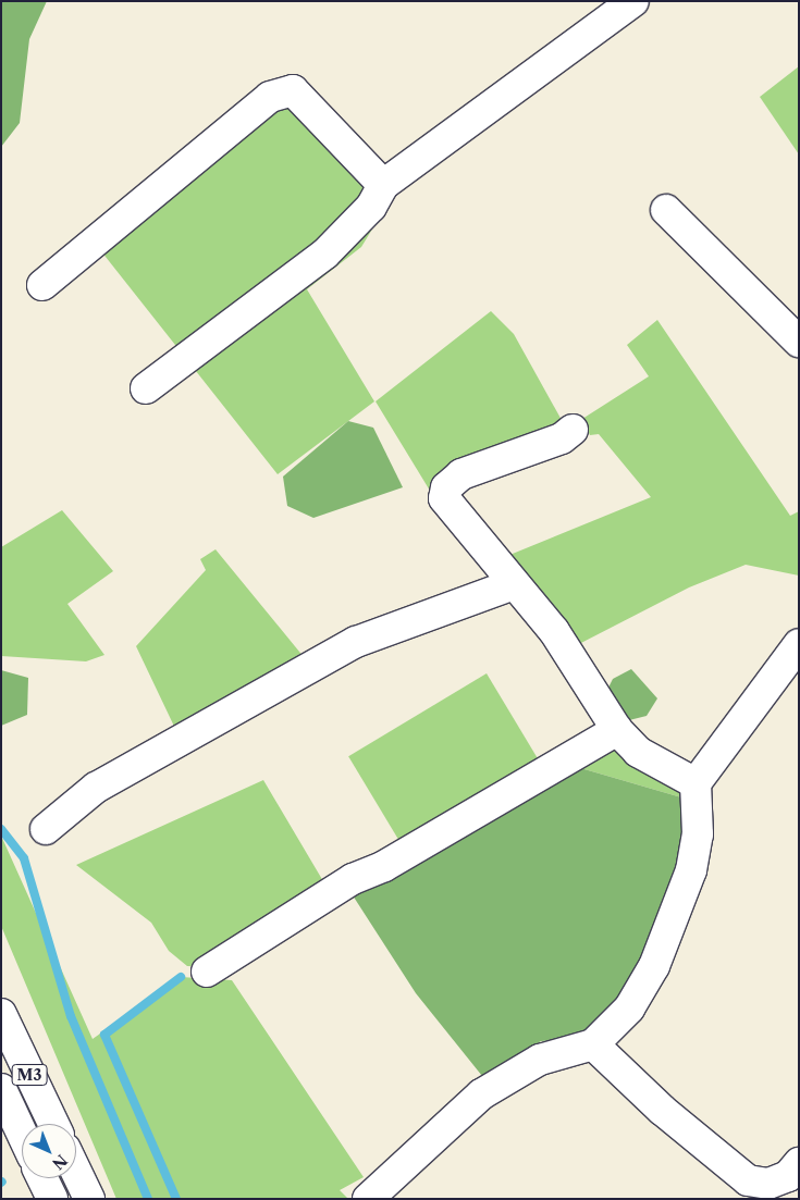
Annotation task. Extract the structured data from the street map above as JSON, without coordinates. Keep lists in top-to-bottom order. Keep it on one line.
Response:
{"streets":{"main road":["M3"]},"north":"bottom right"}
